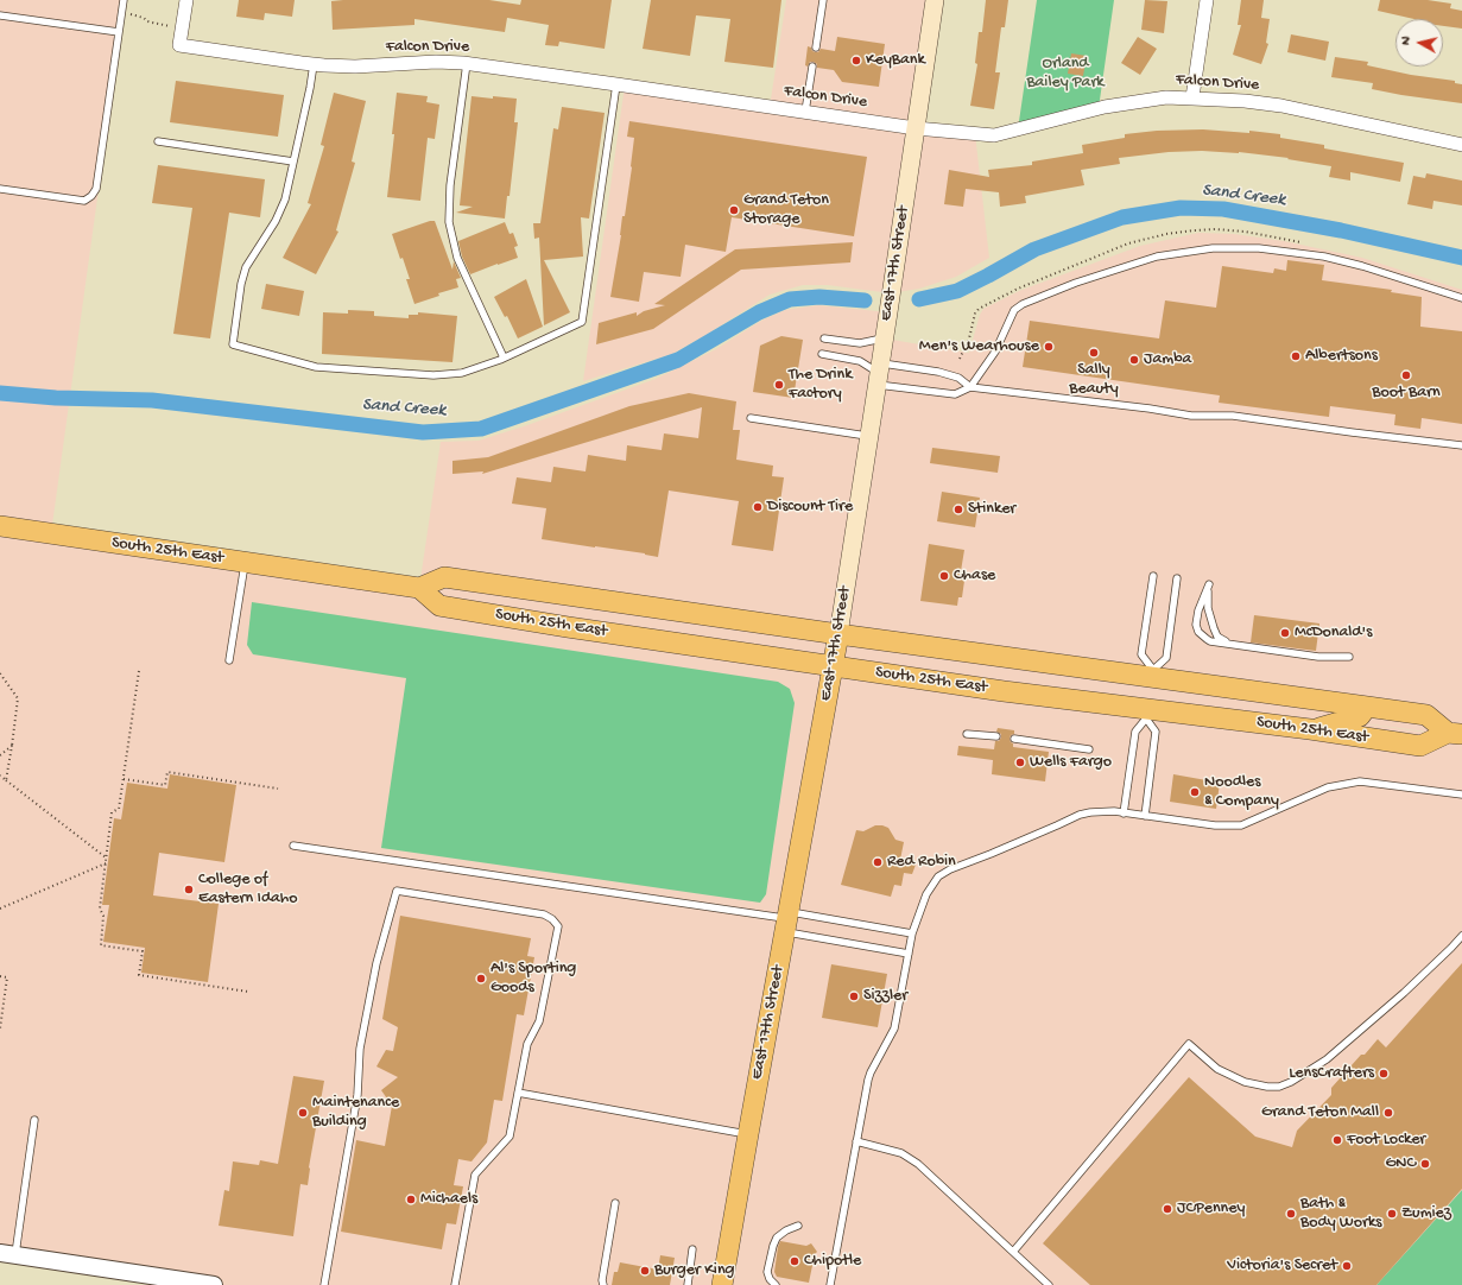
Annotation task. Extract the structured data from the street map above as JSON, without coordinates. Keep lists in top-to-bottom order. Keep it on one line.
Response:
{"streets":{"main road":["East 17th Street","South 25th East"],"street":["Falcon Drive"]},"crossings":[["Falcon Drive","East 17th Street"],["East 17th Street","South 25th East"]],"water":["Sand Creek"],"parks":["Orland Bailey Park"],"places":["KeyBank","Grand Teton Storage","Men's Wearhouse","Sally Beauty","Albertsons","Jamba","Boot Barn","The Drink Factory","Discount Tire","Stinker","Chase","McDonald's","Wells Fargo","Noodles & Company","Red Robin","College of Eastern Idaho","Al's Sporting Goods","Sizzler","LensCrafters","Maintenance Building","Grand Teton Mall","Foot Locker","GNC","Michaels","JCPenney","Bath & Body Works","Zumiez","Chipotle","Victoria's Secret","Burger King"],"north":"left"}
